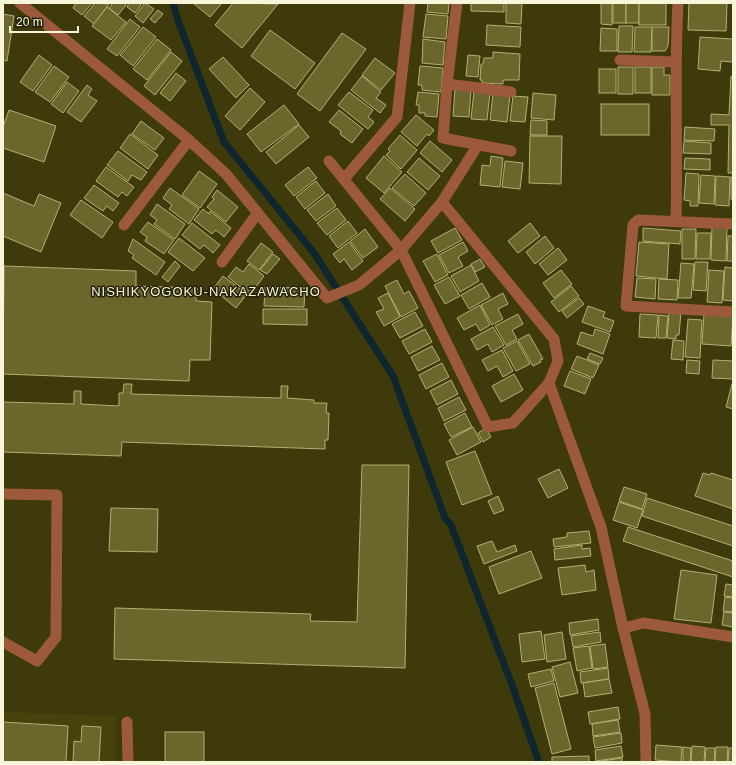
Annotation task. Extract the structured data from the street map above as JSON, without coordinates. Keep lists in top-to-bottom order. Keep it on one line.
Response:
{"districts":["NISHIKYOGOKU-NAKAZAWACHO"],"scale_bar":"20 m"}
